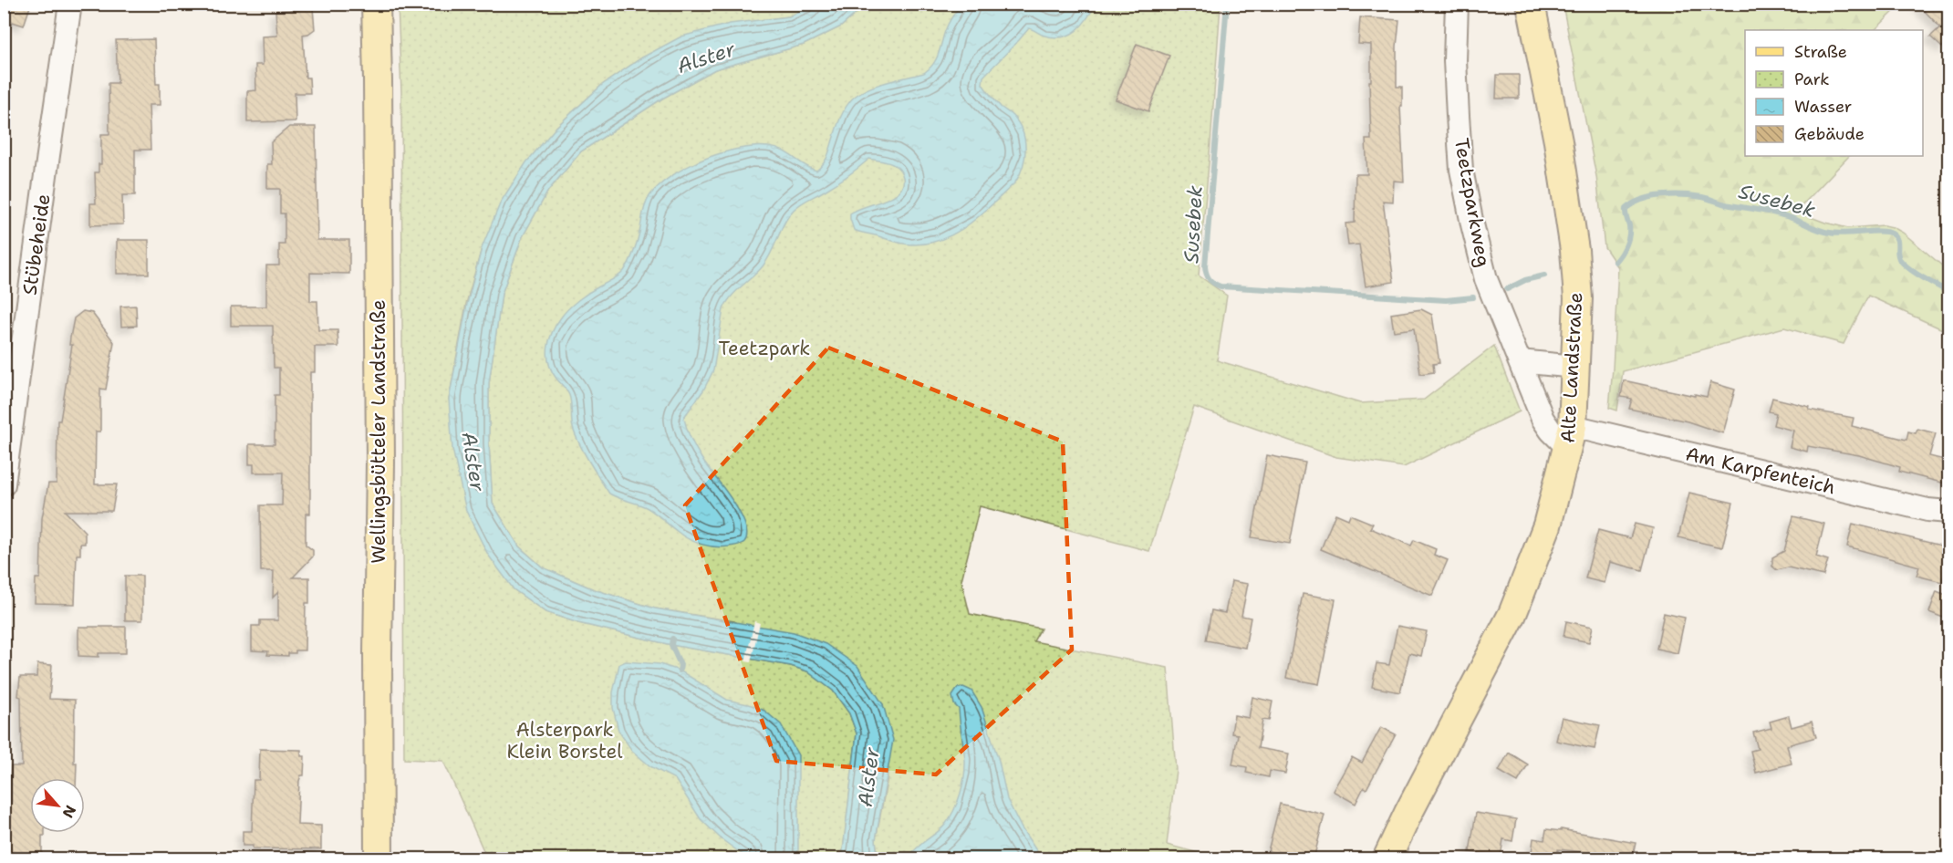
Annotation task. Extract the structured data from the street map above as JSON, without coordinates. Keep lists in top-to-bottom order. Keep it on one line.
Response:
{"streets":{"main road":["Alte Landstraße","Wellingsbütteler Landstraße"],"street":["Teetzparkweg","Stübeheide","Am Karpfenteich"]},"crossings":[["Teetzparkweg","Alte Landstraße"],["Teetzparkweg","Am Karpfenteich"],["Alte Landstraße","Am Karpfenteich"]],"water":["Alster","Susebek"],"parks":["Teetzpark","Alsterpark Klein Borstel"],"legend":["Straße","Park","Wasser","Gebäude"],"north":"bottom right"}
